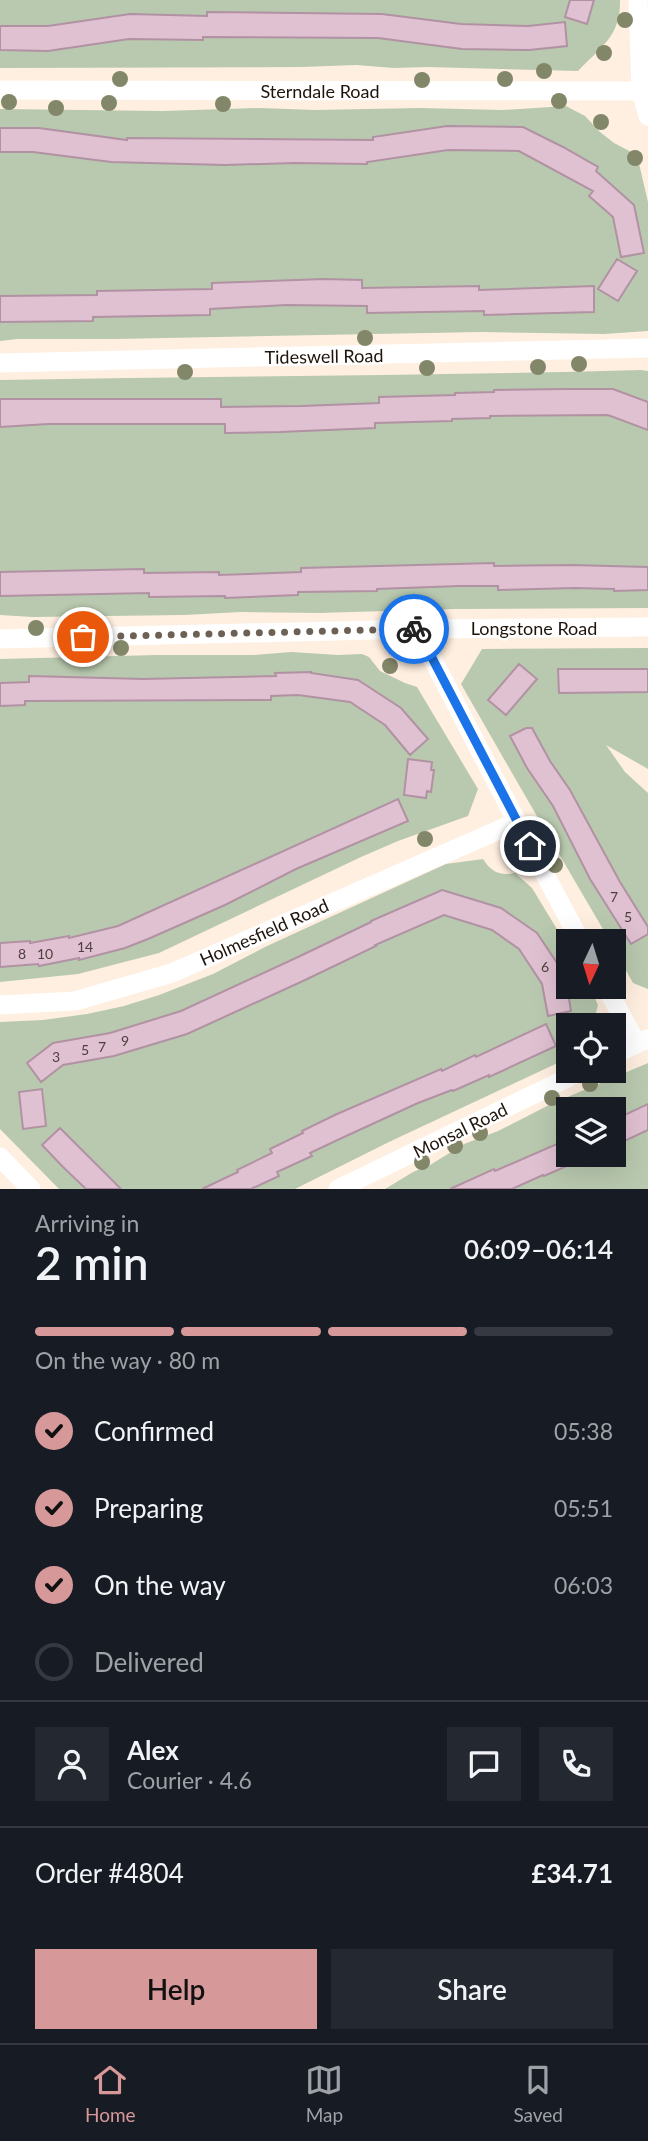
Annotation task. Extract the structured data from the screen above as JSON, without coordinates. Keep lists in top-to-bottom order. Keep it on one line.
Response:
{"streets":{"street":["Sterndale Road","Tideswell Road","Longstone Road","Holmesfield Road","Monsal Road"]},"house_numbers":["7","5","14","8","10","6","9","7","5","3"],"north":"bottom","page":{"heading":["2 min","Arriving in","06:09–06:14"],"panel":["Alex","Courier · 4.6","Order #4804","£34.71"],"bar":"On the way · 80 m","list":[["Confirmed","05:38"],["Preparing","05:51"],["On the way","06:03"],"Delivered"],"buttons":["Help","Share"],"tabs":["Home","Map","Saved"]}}
